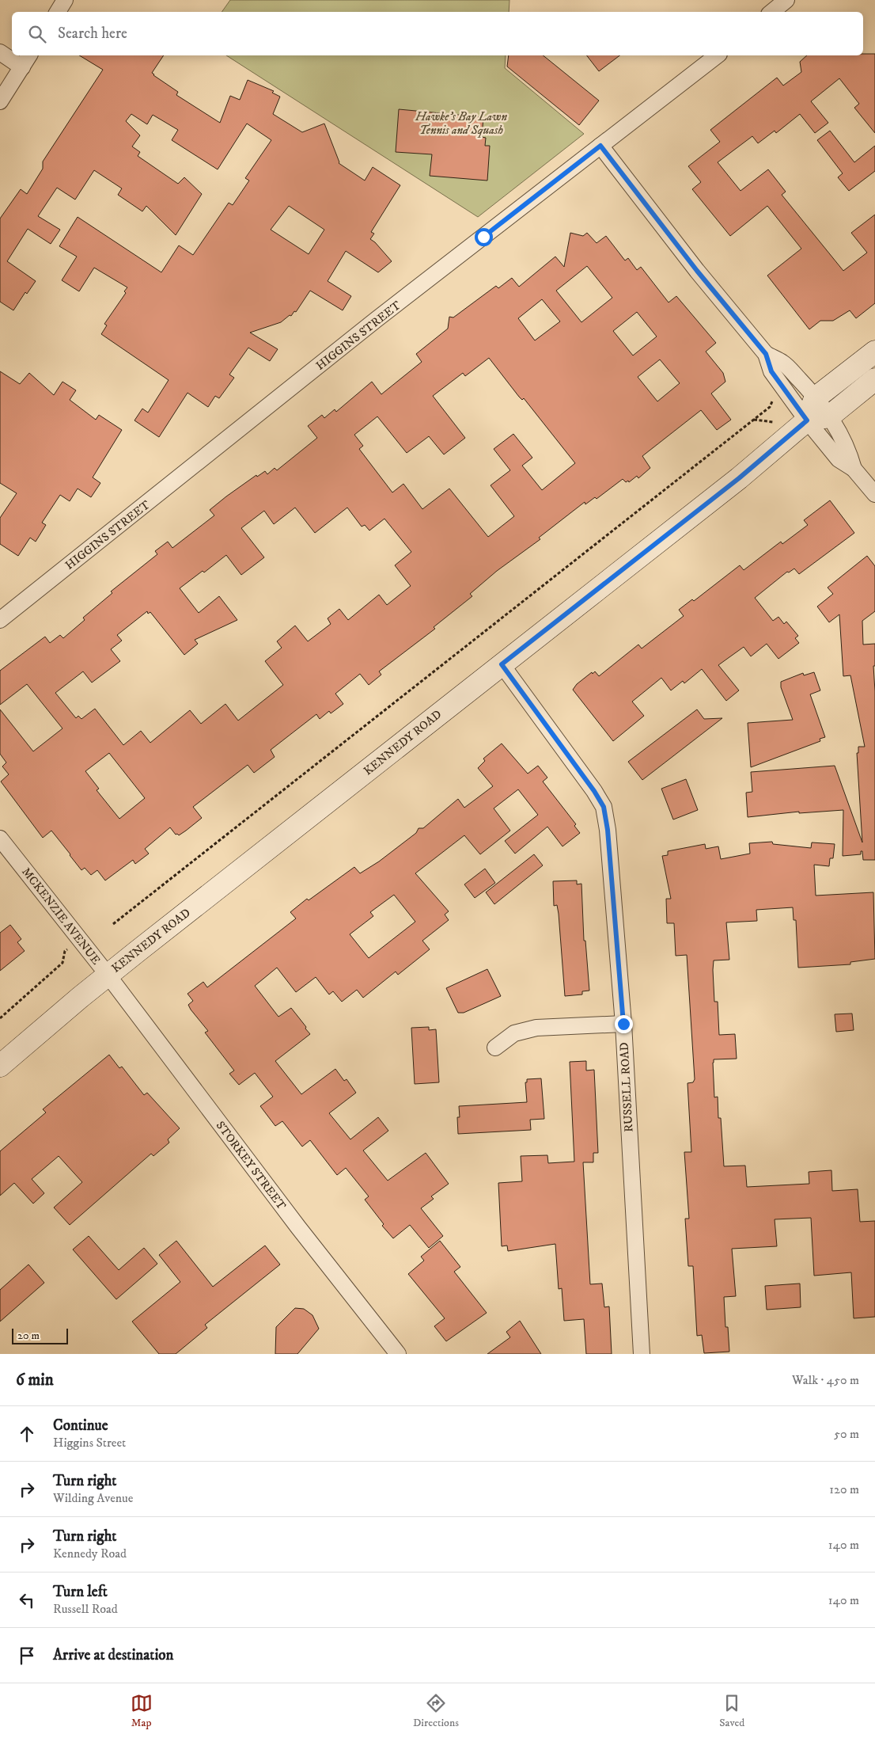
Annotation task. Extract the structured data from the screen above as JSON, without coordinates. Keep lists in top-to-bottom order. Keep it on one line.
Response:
{"streets":{"main road":["KENNEDY ROAD"],"street":["HIGGINS STREET","MCKENZIE AVENUE","RUSSELL ROAD","STORKEY STREET"]},"crossings":[["KENNEDY ROAD","MCKENZIE AVENUE"],["KENNEDY ROAD","RUSSELL ROAD"],["KENNEDY ROAD","STORKEY STREET"],["MCKENZIE AVENUE","STORKEY STREET"]],"parks":["Hawke's Bay Lawn Tennis and Squash"],"scale_bar":"20 m","page":{"search":"Search here","scale":"20 m","heading":["6 min","Walk · 450 m"],"list":[["Continue","Higgins Street","50 m"],["Turn right","Wilding Avenue","120 m"],["Turn right","Kennedy Road","140 m"],["Turn left","Russell Road","140 m"],"Arrive at destination"],"nav":["Map","Directions","Saved"]}}
